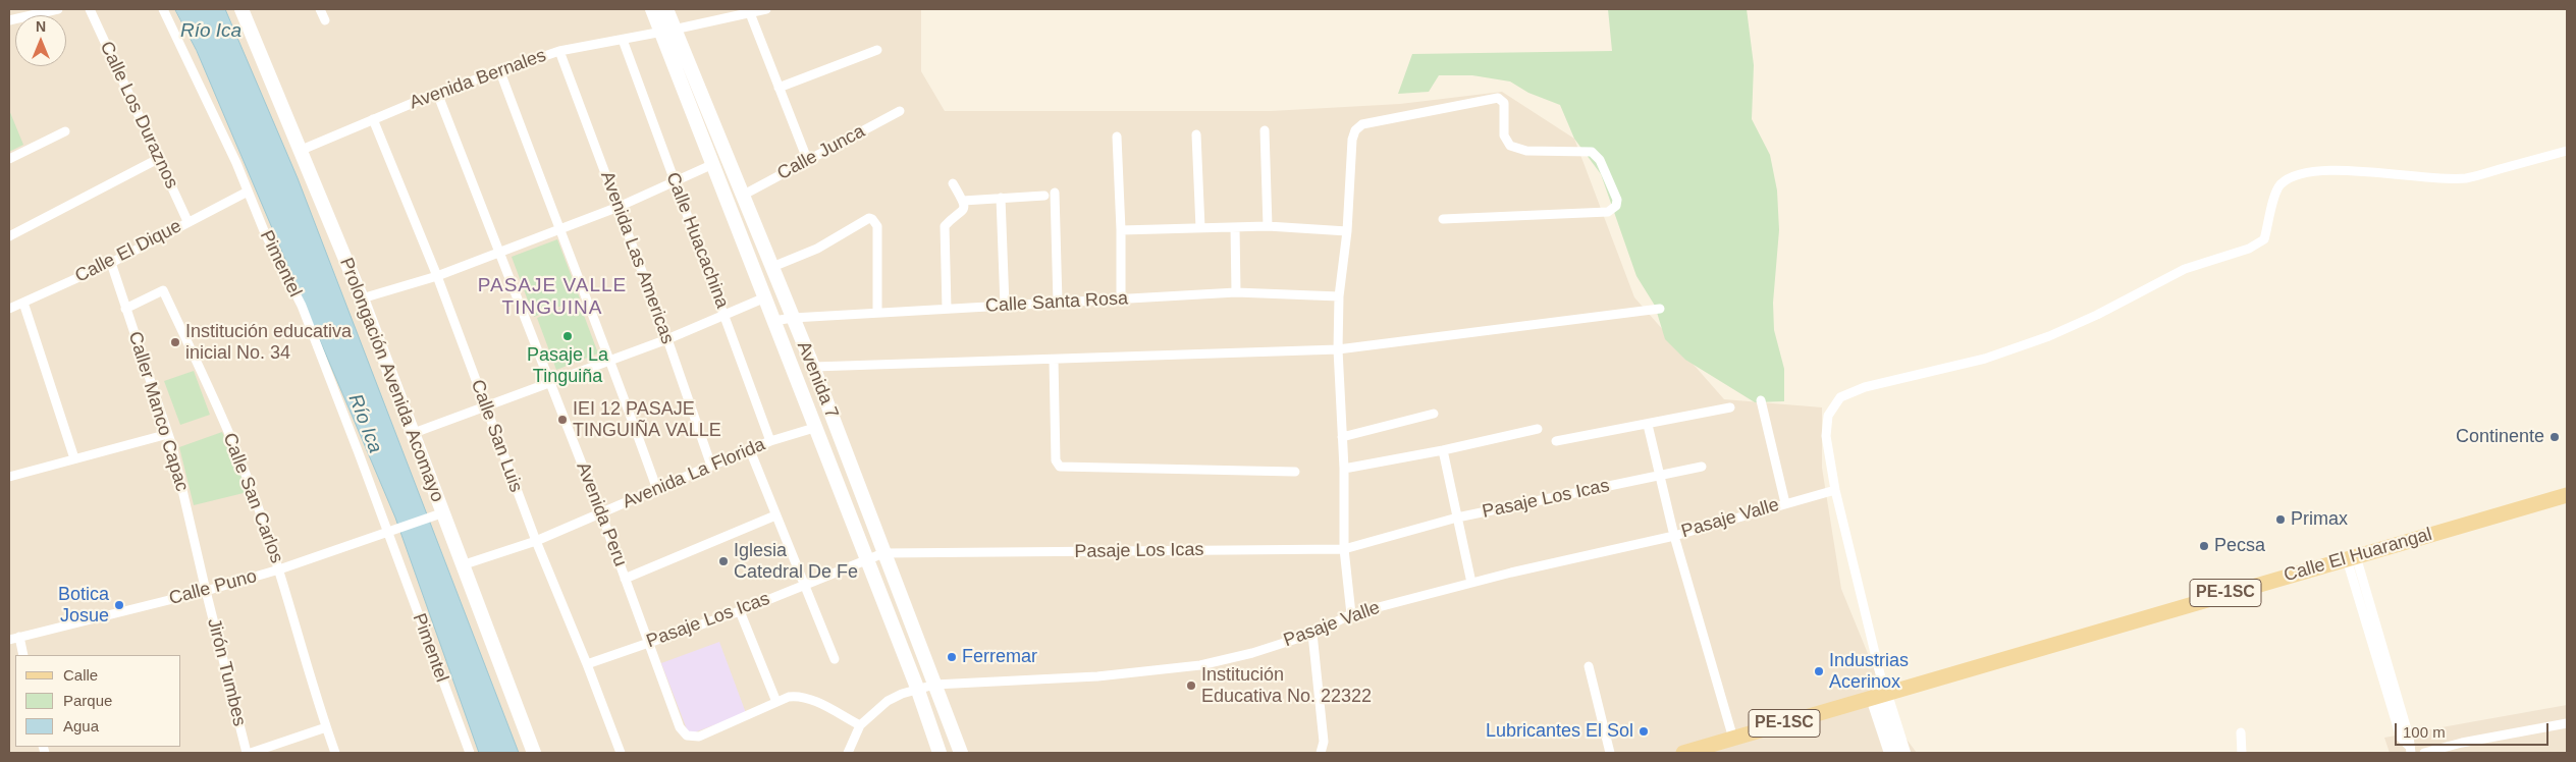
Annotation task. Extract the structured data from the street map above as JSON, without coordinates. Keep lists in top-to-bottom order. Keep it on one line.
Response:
{"streets":{"main road":["Calle El Huarangal","PE-1SC"],"street":["Avenida Bernales","Calle Los Duraznos","Calle Junca","Calle Huacachina","Calle El Dique","Avenida Las Americas","Pimentel","Calle Santa Rosa","Prolongación Avenida Acomayo","Avenida 7","Caller Manco Capac","Calle San Luis","Avenida La Florida","Calle San Carlos","Pasaje Los Icas","Avenida Peru","Pasaje Valle","Calle Puno","Jirón Tumbes"]},"crossings":[["Avenida Bernales","Calle Huacachina"],["Avenida Bernales","Avenida Las Americas"],["Avenida Bernales","Prolongación Avenida Acomayo"],["Avenida Bernales","Avenida 7"],["Avenida Bernales","Calle San Luis"],["Avenida Bernales","Avenida Peru"],["Calle Los Duraznos","Calle El Dique"],["Calle Junca","Avenida 7"],["Calle Huacachina","Avenida La Florida"],["Calle El Dique","Pimentel"],["Calle El Dique","Caller Manco Capac"],["Avenida Las Americas","Avenida La Florida"],["Pimentel","Calle Puno"],["Calle Santa Rosa","Avenida 7"],["Prolongación Avenida Acomayo","Avenida La Florida"],["Prolongación Avenida Acomayo","Calle Puno"],["Avenida 7","Avenida La Florida"],["Avenida 7","Pasaje Los Icas"],["Avenida 7","Pasaje Valle"],["Caller Manco Capac","Calle San Carlos"],["Caller Manco Capac","Calle Puno"],["Caller Manco Capac","Jirón Tumbes"],["Calle San Luis","Avenida La Florida"],["Calle San Luis","Pasaje Los Icas"],["Avenida La Florida","Avenida Peru"],["Calle San Carlos","Calle Puno"],["Pasaje Los Icas","Avenida Peru"],["Calle El Huarangal","PE-1SC"],["Calle Puno","Jirón Tumbes"]],"districts":["PASAJE VALLE TINGUINA"],"water":["Río Ica"],"places":["Pasaje La Tinguiña","Institución educativa inicial No. 34","IEI 12 PASAJE TINGUIÑA VALLE","Continente","Primax","Pecsa","Iglesia Catedral De Fe","Botica Josue","Ferremar","Industrias Acerinox","Institución Educativa No. 22322","Lubricantes El Sol"],"legend":["Calle","Parque","Agua"],"scale_bar":"100 m","north":"top"}
